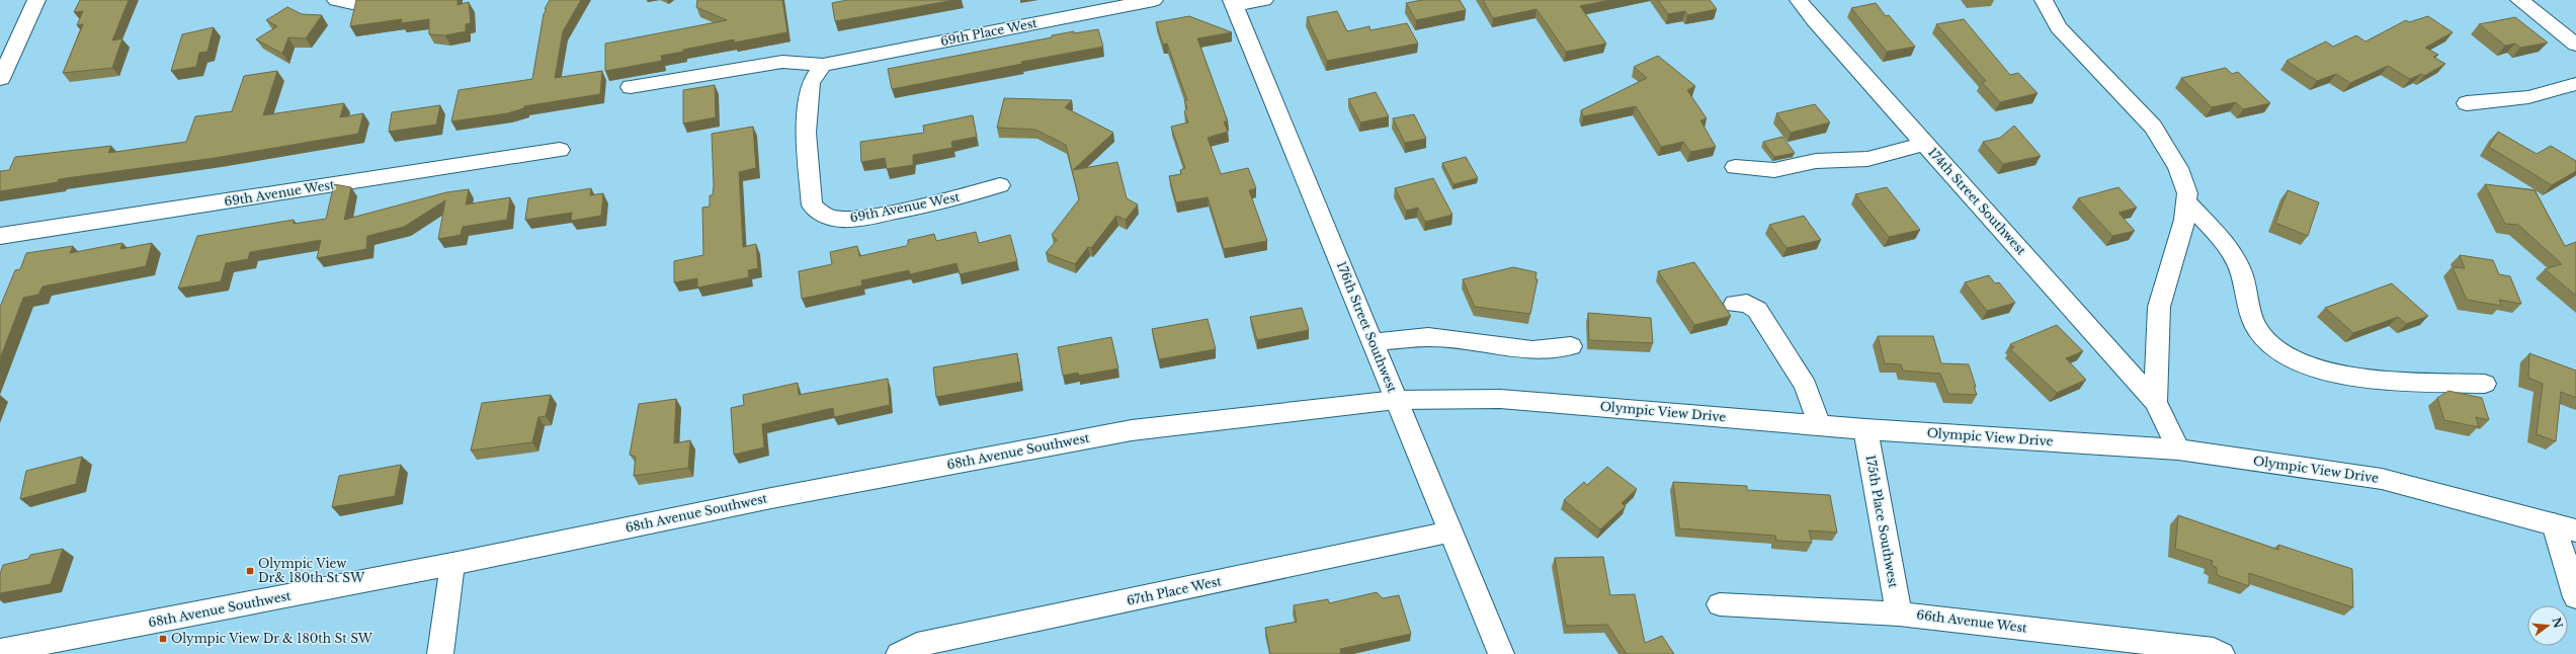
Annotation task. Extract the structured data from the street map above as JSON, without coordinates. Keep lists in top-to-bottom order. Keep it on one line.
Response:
{"streets":{"street":["69th Place West","69th Avenue West","174th Street Southwest","176th Street Southwest","Olympic View Drive","68th Avenue Southwest","175th Place Southwest","67th Place West","66th Avenue West"]},"crossings":[["69th Place West","69th Avenue West"],["176th Street Southwest","Olympic View Drive"],["176th Street Southwest","68th Avenue Southwest"],["176th Street Southwest","67th Place West"],["Olympic View Drive","68th Avenue Southwest"],["Olympic View Drive","175th Place Southwest"],["175th Place Southwest","66th Avenue West"]],"places":{"transit":["Olympic View Dr& 180th St SW","Olympic View Dr & 180th St SW"]},"north":"right"}
